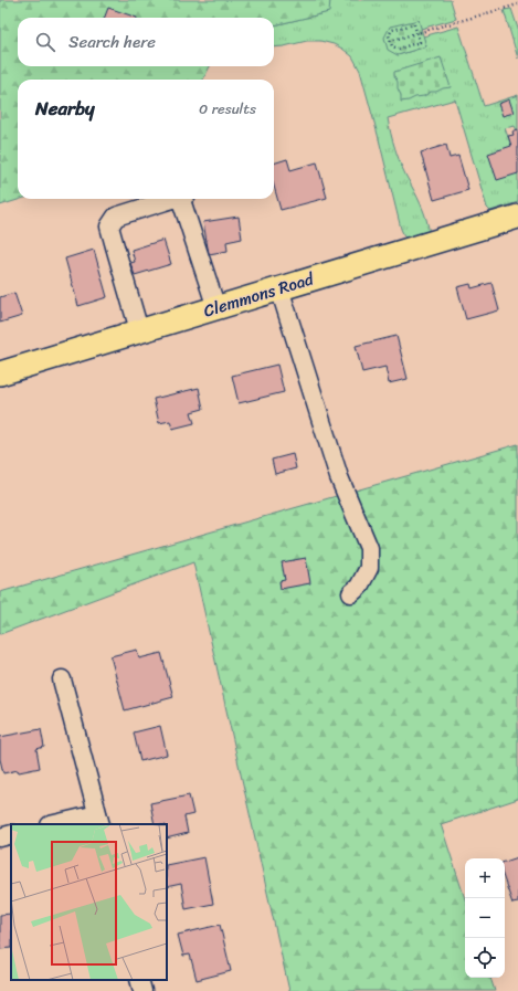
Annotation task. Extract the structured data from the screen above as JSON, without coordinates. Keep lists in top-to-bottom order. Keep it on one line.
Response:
{"streets":{"main road":["Clemmons Road"]},"page":{"search":"Search here","heading":["Nearby","0 results"],"map_buttons":["+","−"]}}
